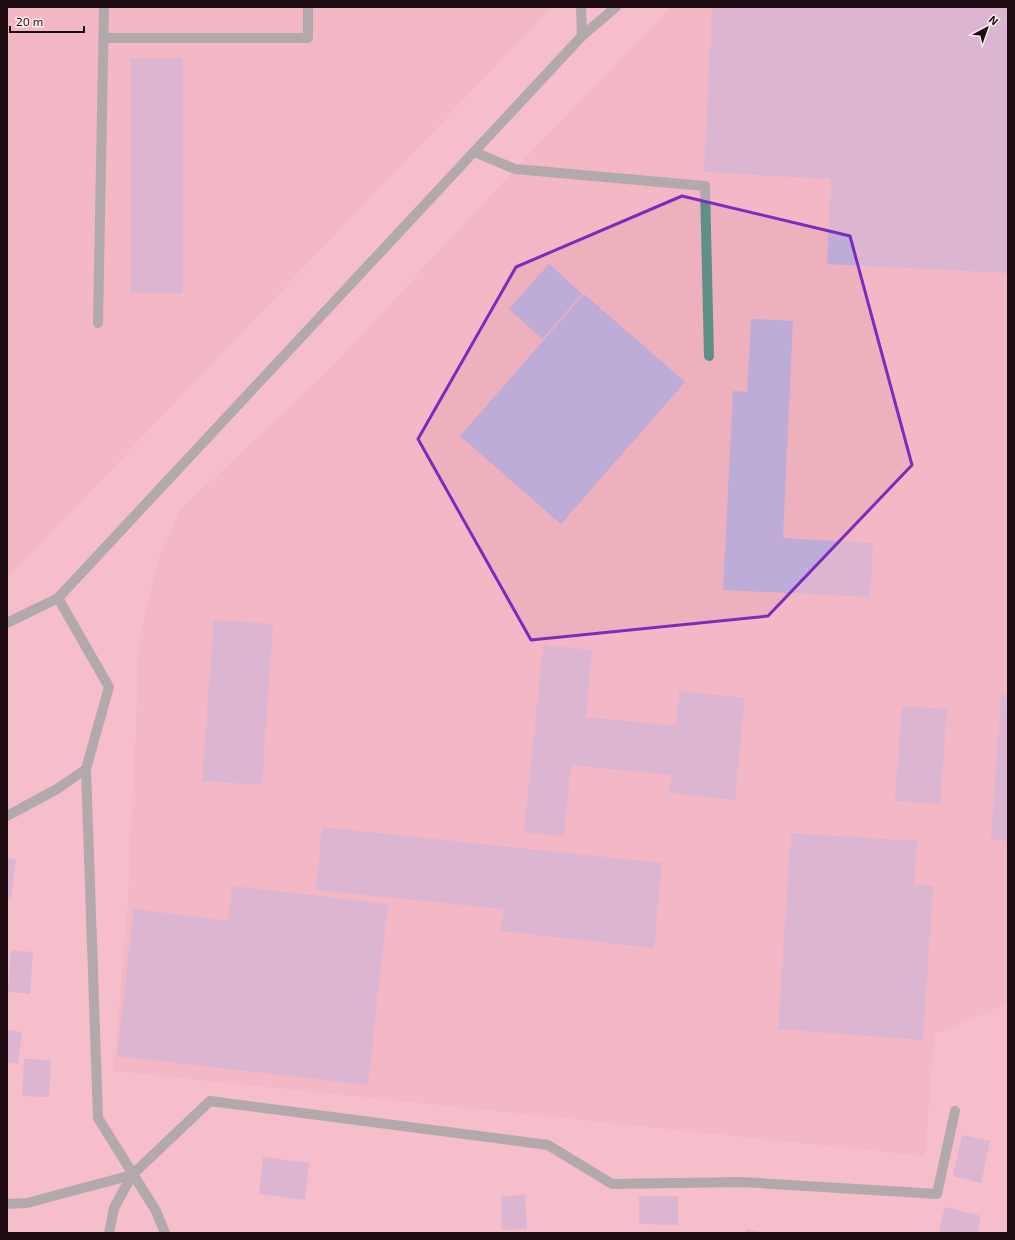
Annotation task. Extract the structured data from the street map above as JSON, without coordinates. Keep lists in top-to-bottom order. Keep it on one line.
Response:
{"scale_bar":"20 m","north":"top right"}
